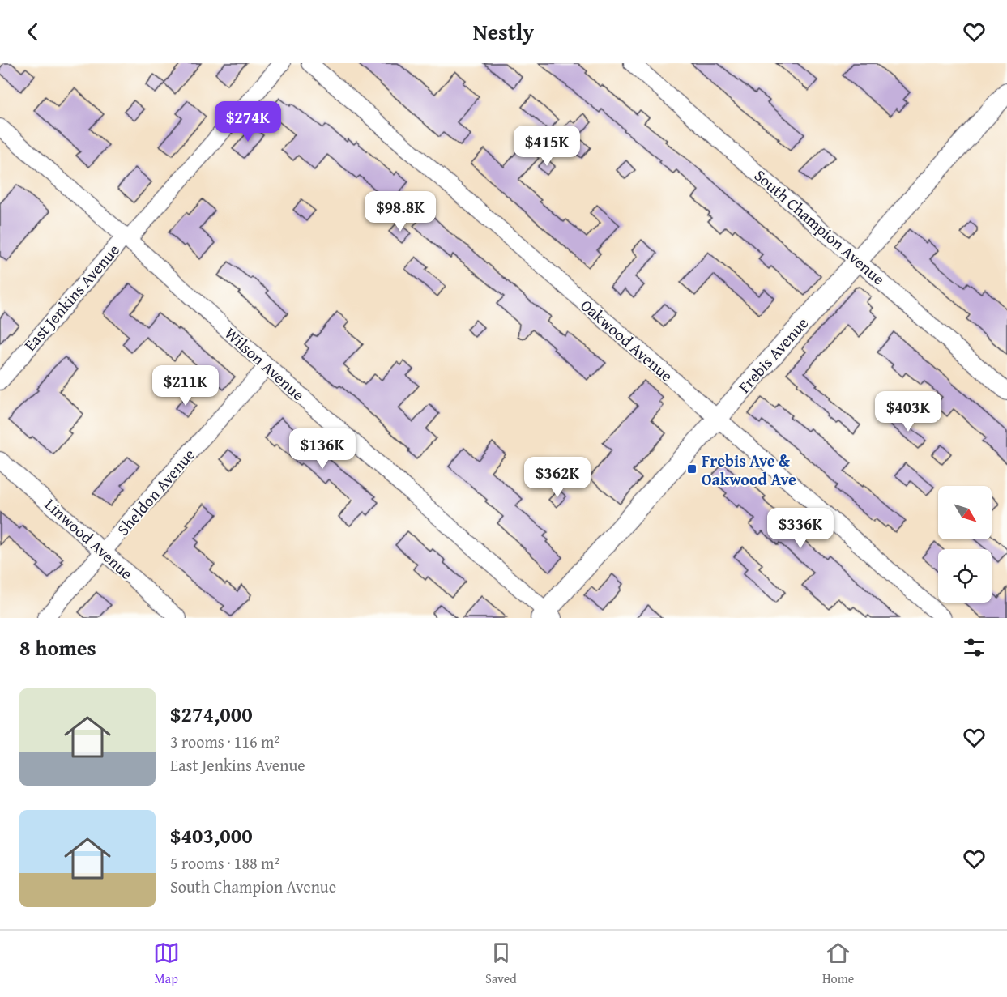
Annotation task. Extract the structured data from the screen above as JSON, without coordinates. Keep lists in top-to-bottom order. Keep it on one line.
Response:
{"streets":{"main road":["Frebis Avenue"],"street":["South Champion Avenue","East Jenkins Avenue","Oakwood Avenue","Wilson Avenue","Sheldon Avenue","Linwood Avenue"]},"crossings":[["South Champion Avenue","Frebis Avenue"],["East Jenkins Avenue","Wilson Avenue"],["Oakwood Avenue","Frebis Avenue"],["Frebis Avenue","Wilson Avenue"],["Wilson Avenue","Sheldon Avenue"],["Sheldon Avenue","Linwood Avenue"]],"places":{"transit":["Frebis Ave & Oakwood Ave"]},"north":"bottom right","page":{"header":"Nestly","price":["$274K","$415K","$98.8K","$211K","$403K","$136K","$362K","$336K"],"heading":"8 homes","list":[{"name":"$274,000","note":"3 rooms · 116 m² · East Jenkins Avenue"},{"name":"$403,000","note":"5 rooms · 188 m² · South Champion Avenue"}],"tabs":["Map","Saved","Home"]}}
